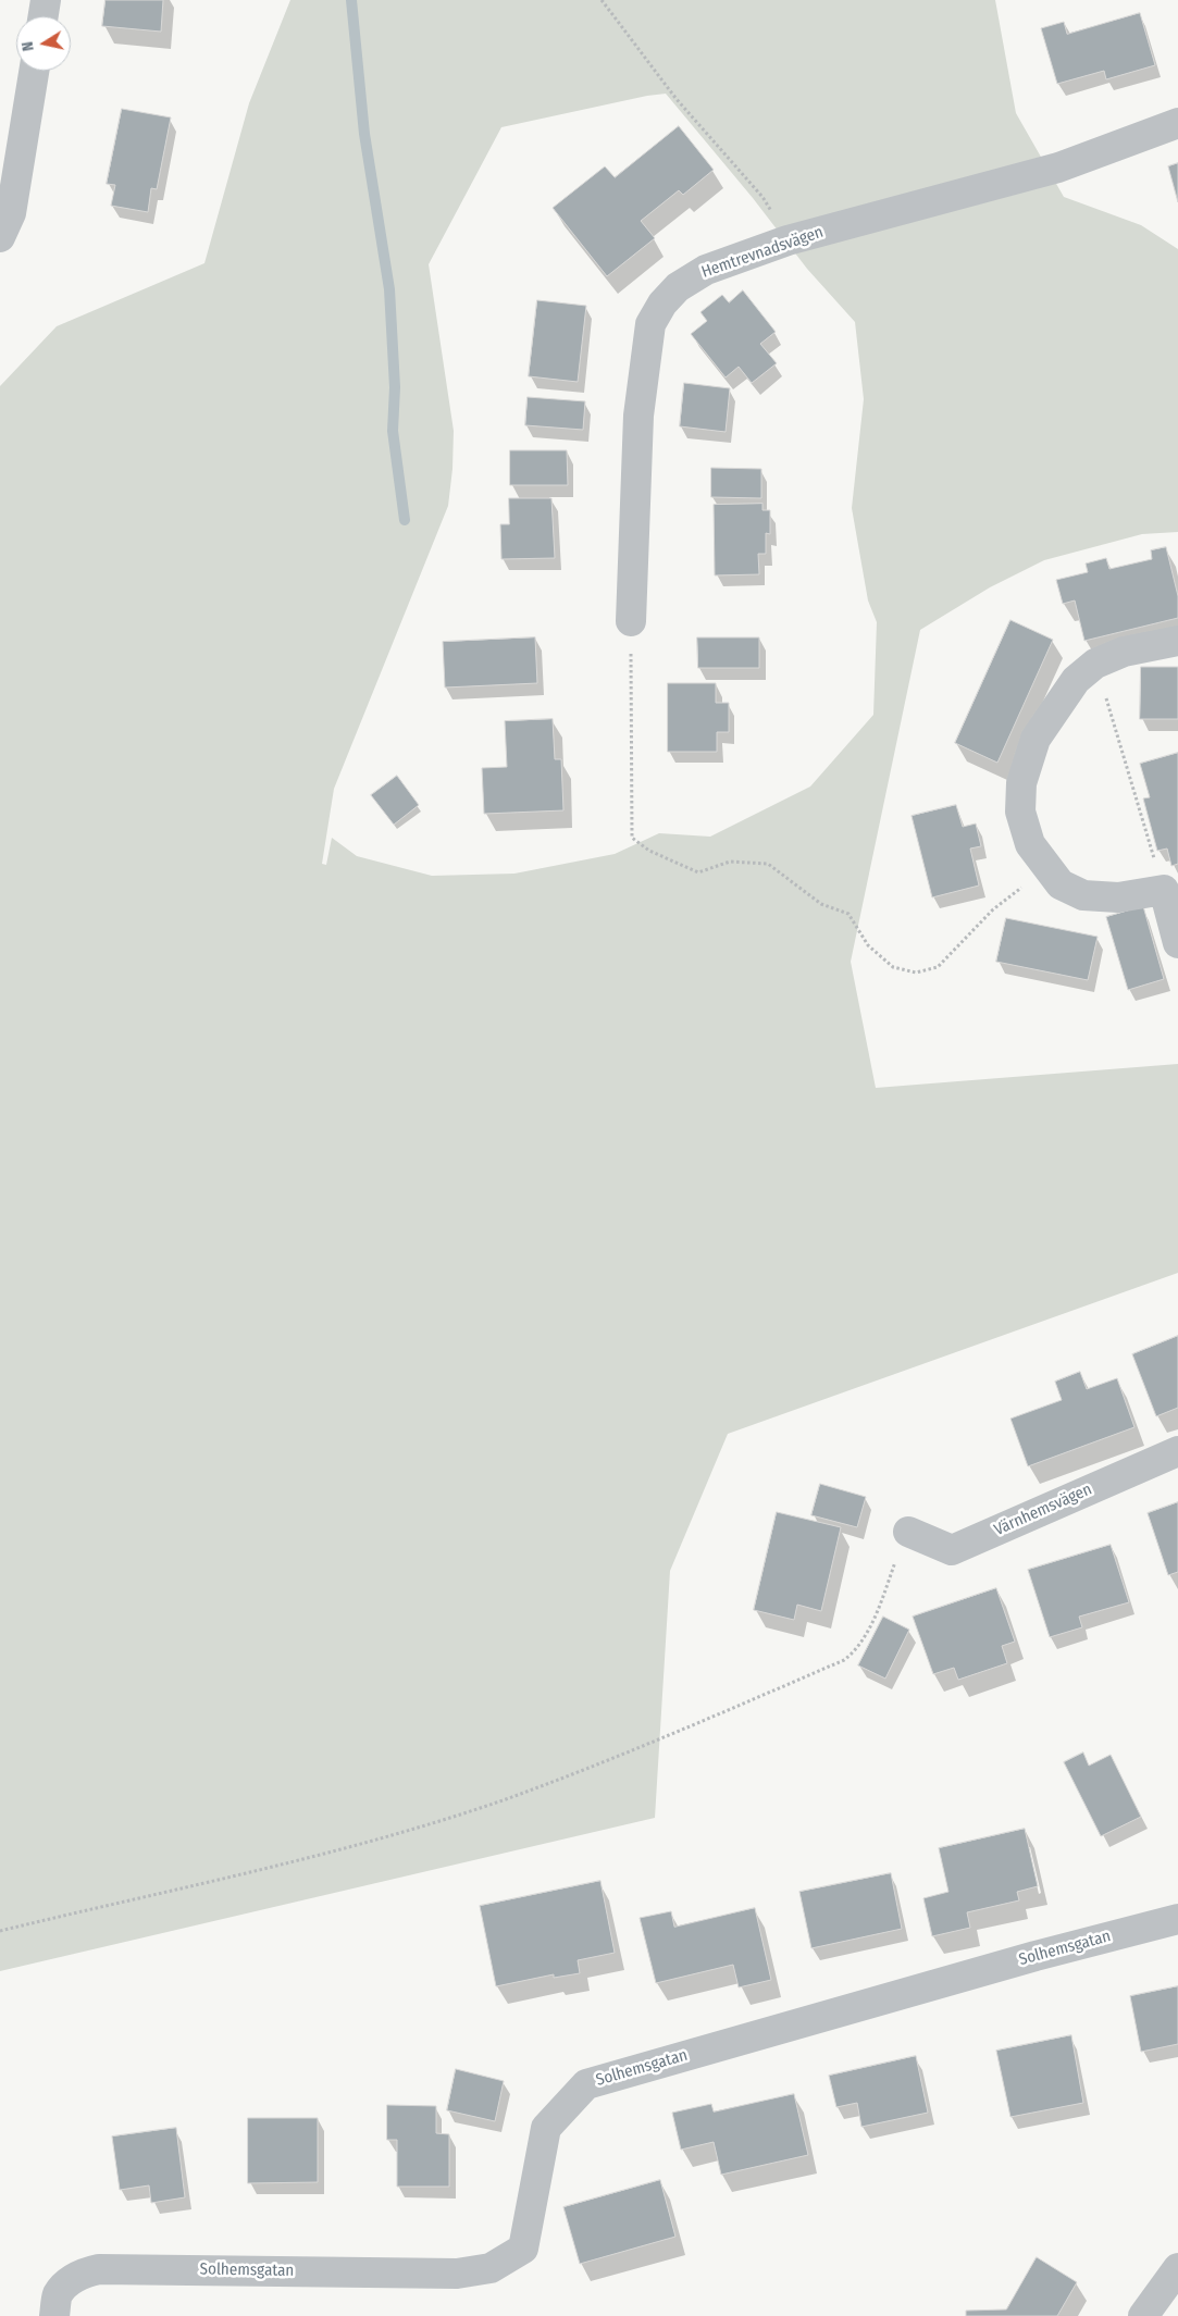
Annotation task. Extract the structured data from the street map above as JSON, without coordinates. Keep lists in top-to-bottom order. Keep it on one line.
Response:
{"streets":{"street":["Hemtrevnadsvägen","Värnhemsvägen","Solhemsgatan"]},"north":"left"}
